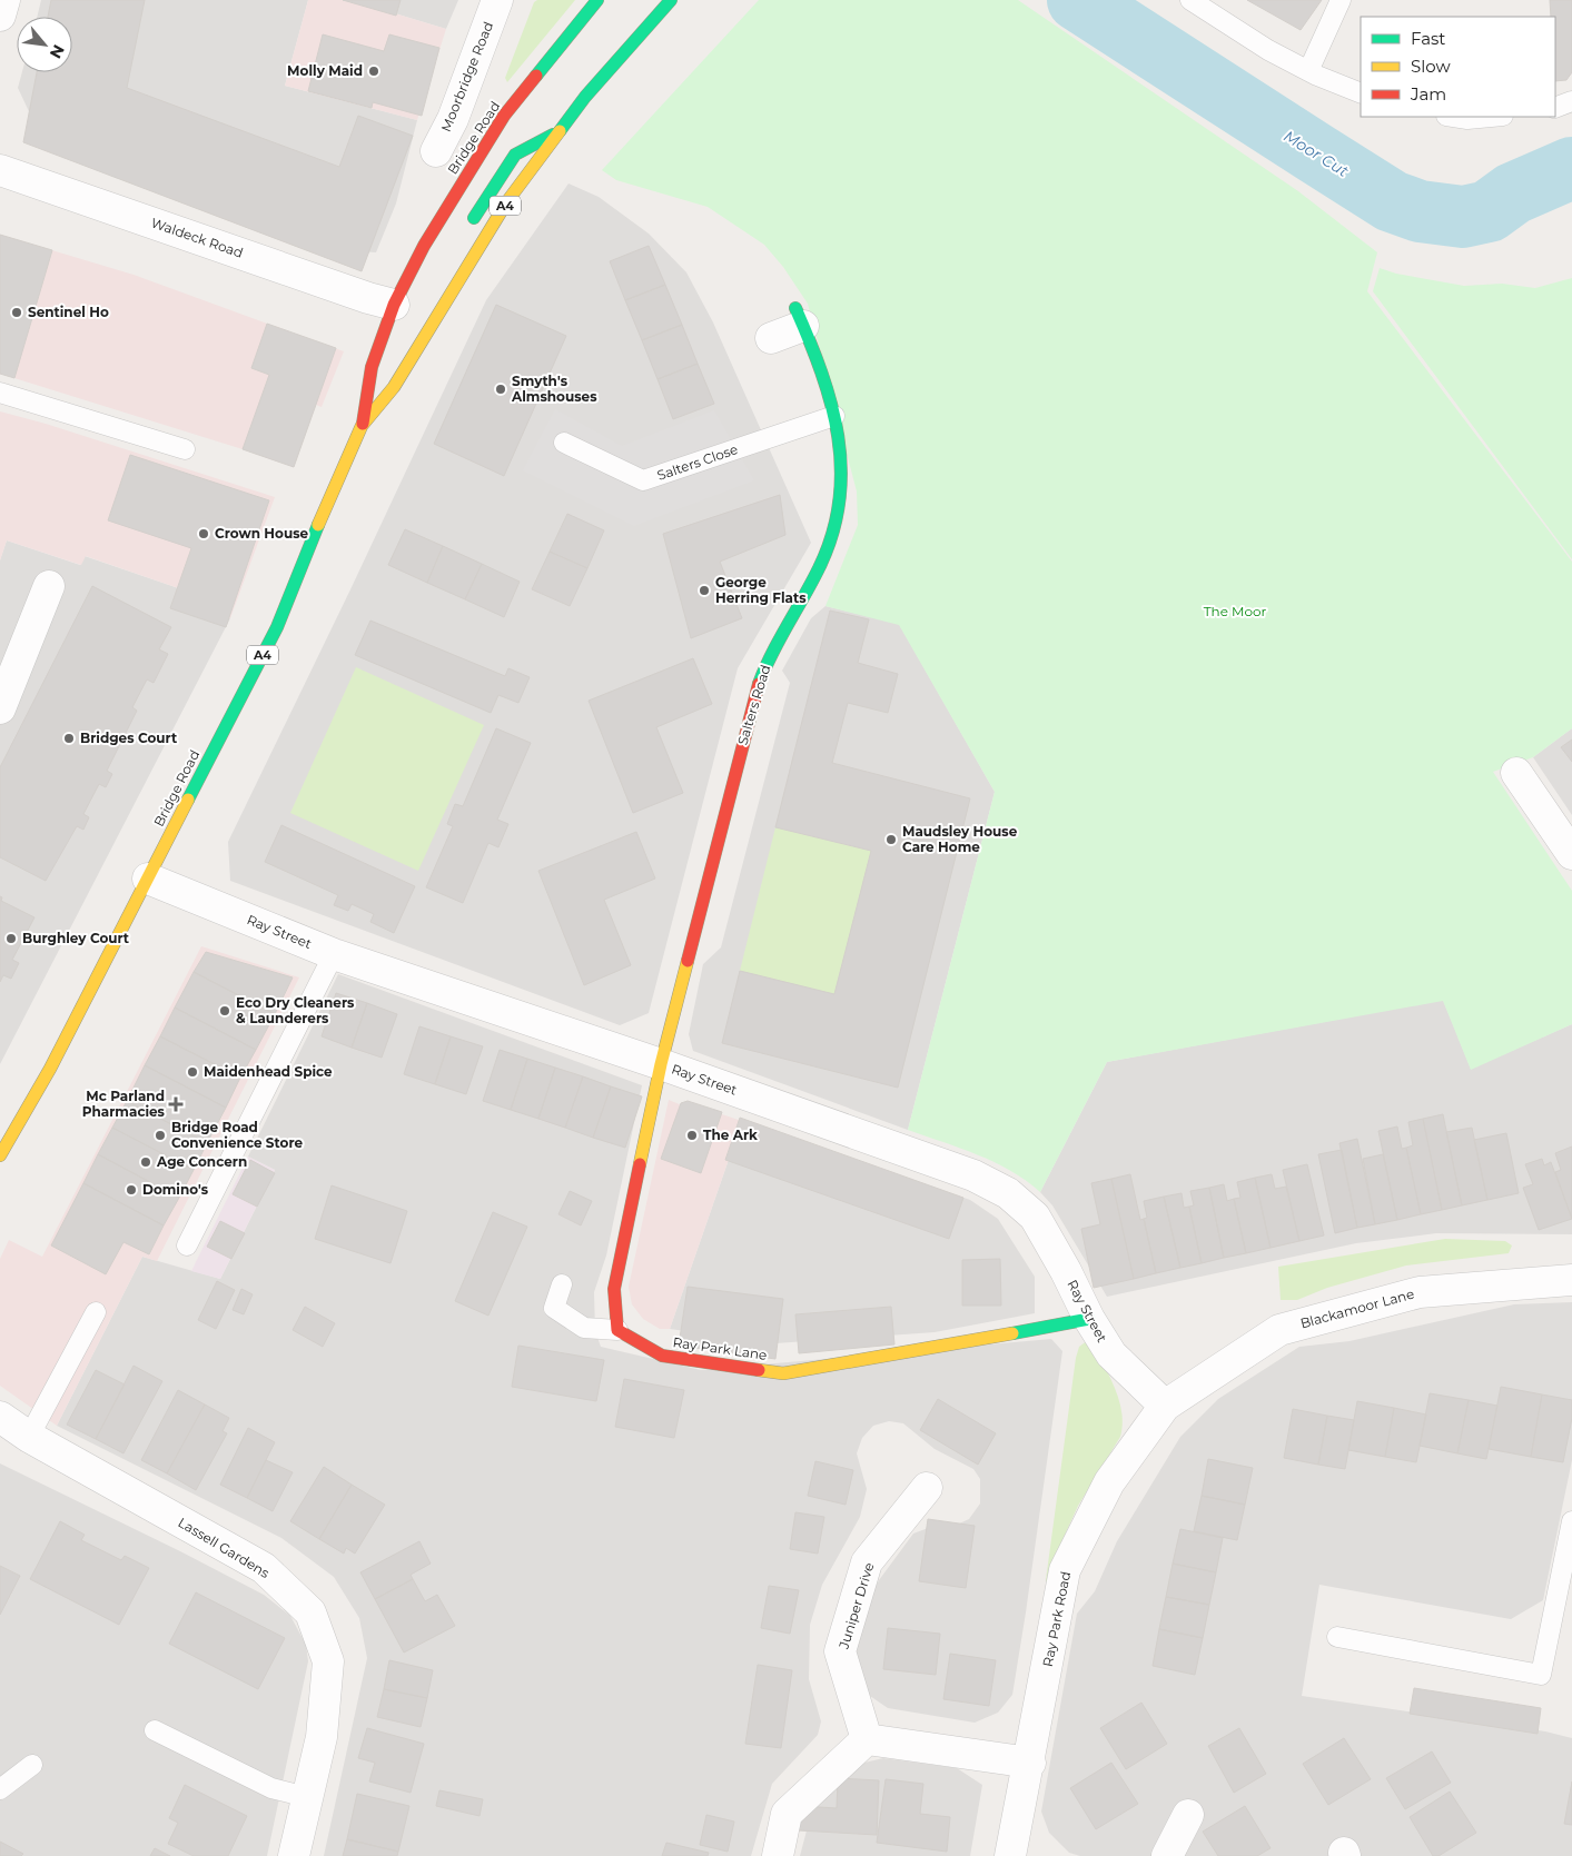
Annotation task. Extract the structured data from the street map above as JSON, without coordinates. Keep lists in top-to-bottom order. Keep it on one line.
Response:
{"streets":{"main road":["Bridge Road","A4","Salters Road","Ray Park Lane"],"street":["Moorbridge Road","Waldeck Road","Ray Street","Blackamoor Lane","Lassell Gardens","Juniper Drive","Ray Park Road"],"lane":["Salters Close"]},"crossings":[["Bridge Road","Waldeck Road"],["Bridge Road","Ray Street"],["Salters Close","Salters Road"],["Salters Road","Ray Street"],["Ray Street","Blackamoor Lane"],["Ray Street","Ray Park Lane"],["Ray Street","Ray Park Road"],["Blackamoor Lane","Ray Park Road"]],"water":["Moor Cut"],"parks":["The Moor"],"places":{"other":["Molly Maid","Sentinel Ho","Smyth's Almshouses","Crown House","George Herring Flats","Bridges Court","Maudsley House Care Home","Burghley Court","Eco Dry Cleaners & Launderers","Maidenhead Spice","Bridge Road Convenience Store","The Ark","Age Concern","Domino's"],"health":["Mc Parland Pharmacies"]},"legend":["Fast","Slow","Jam"],"north":"bottom right"}
